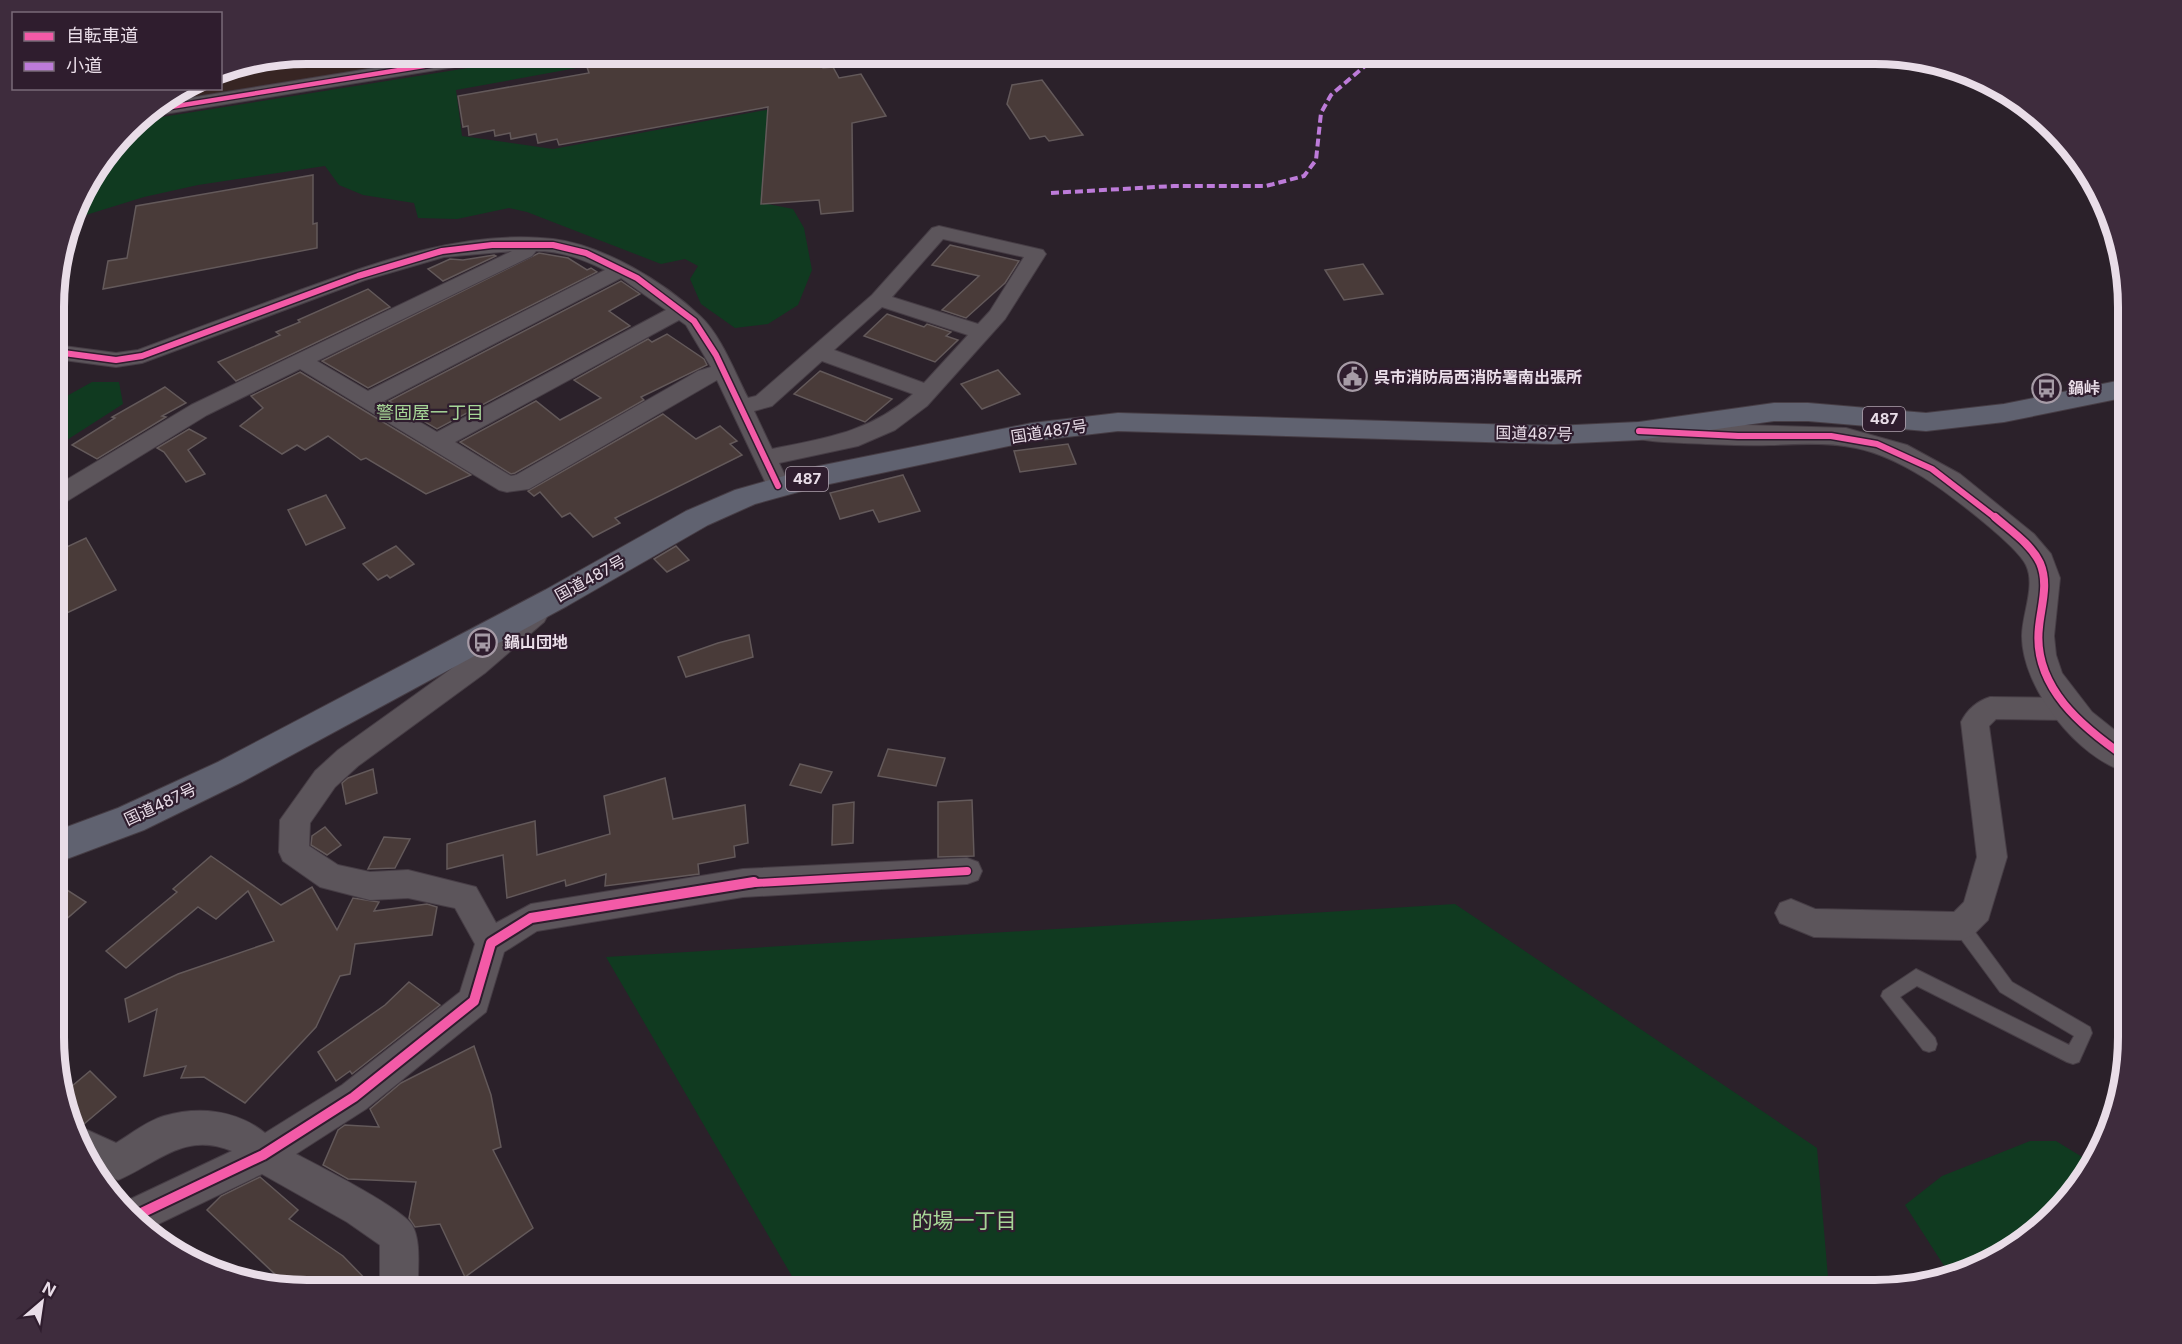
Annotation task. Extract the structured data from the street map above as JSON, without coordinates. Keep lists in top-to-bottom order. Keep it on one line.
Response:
{"streets":{"highway":["487","国道487号"]},"districts":["警固屋一丁目","的場一丁目"],"places":{"public building":["呉市消防局西消防署南出張所"],"bus stop":["鍋峠","鍋山団地"]},"legend":["自転車道","小道"],"north":"top right"}
